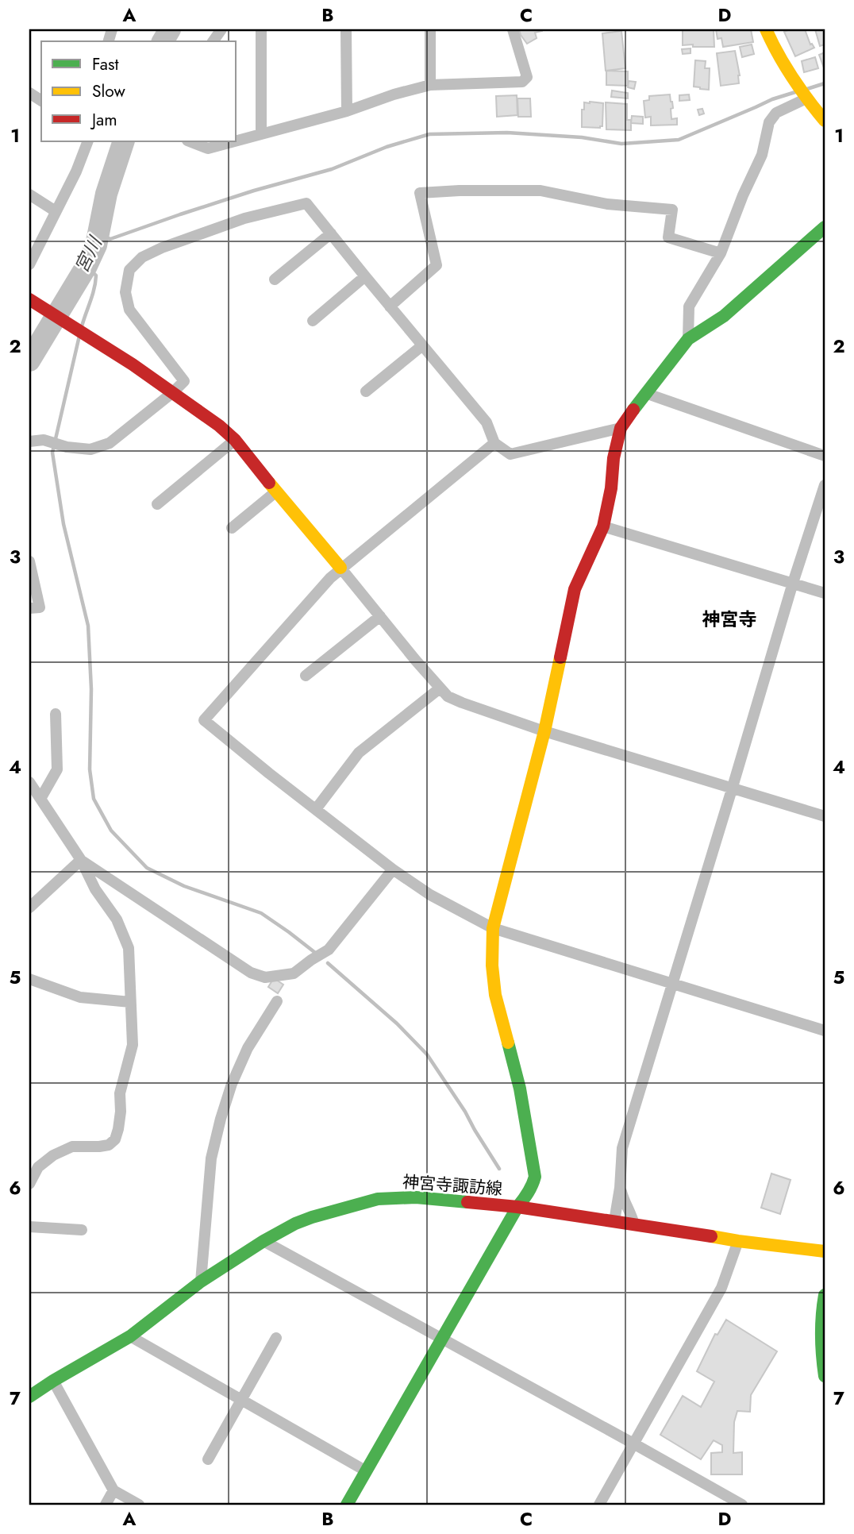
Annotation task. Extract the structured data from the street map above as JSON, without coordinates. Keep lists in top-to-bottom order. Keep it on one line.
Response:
{"streets":{"street":["神宮寺諏訪線"]},"districts":["神宮寺"],"water":["宮川"],"legend":["Fast","Slow","Jam"],"grid":{"columns":["A","B","C","D"],"rows":["1","2","3","4","5","6","7"]}}
